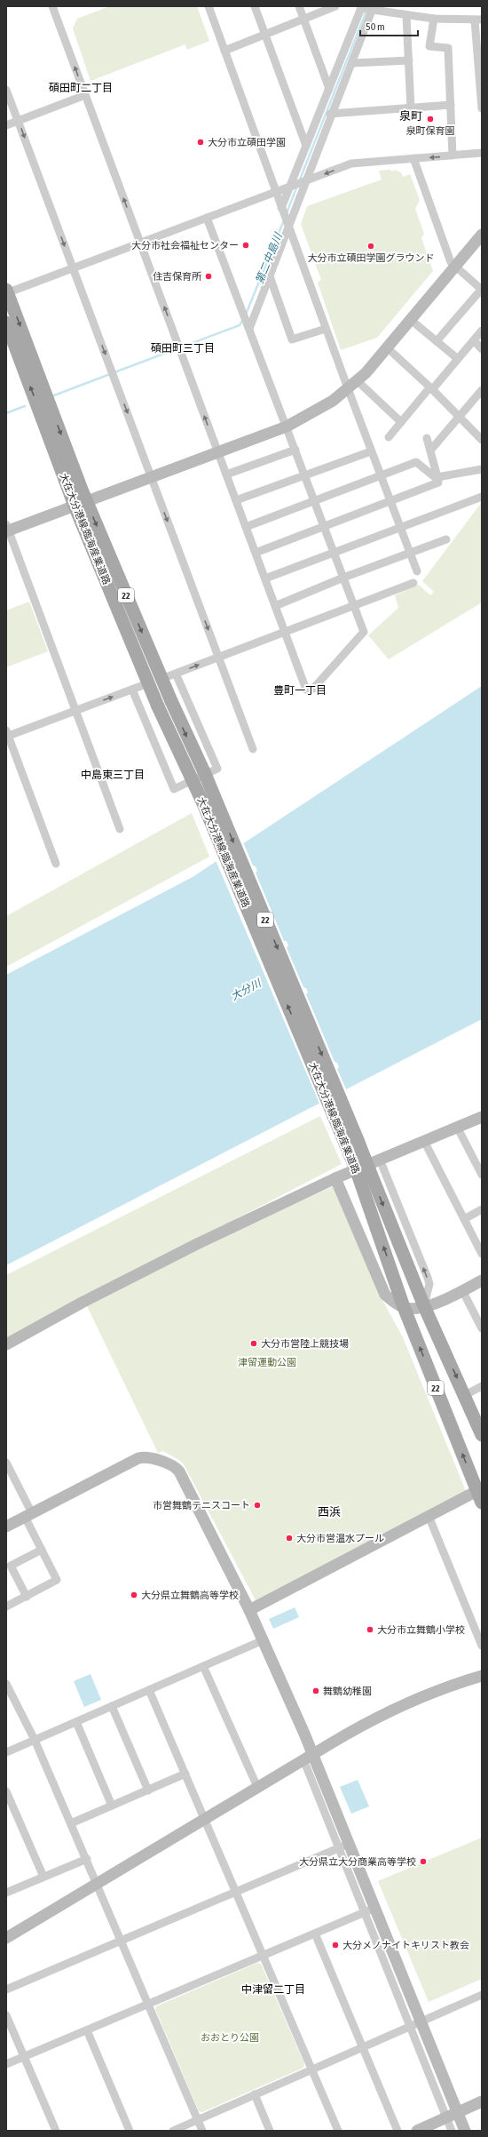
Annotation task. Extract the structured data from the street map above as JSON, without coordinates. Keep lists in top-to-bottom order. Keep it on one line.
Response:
{"streets":{"main road":["大在大分港線;臨海産業道路","22"]},"districts":["碩田町二丁目","泉町","碩田町三丁目","豊町一丁目","中島東三丁目","西浜","中津留二丁目"],"water":["第二中島川","大分川"],"parks":["津留運動公園","おおとり公園"],"places":["泉町保育園","大分市立碩田学園","大分市社会福祉センター","大分市立碩田学園グラウンド","住吉保育所","大分市営陸上競技場","市営舞鶴テニスコート","大分市営温水プール","大分県立舞鶴高等学校","大分市立舞鶴小学校","舞鶴幼稚園","大分県立大分商業高等学校","大分メノナイトキリスト教会"],"scale_bar":"50 m"}
